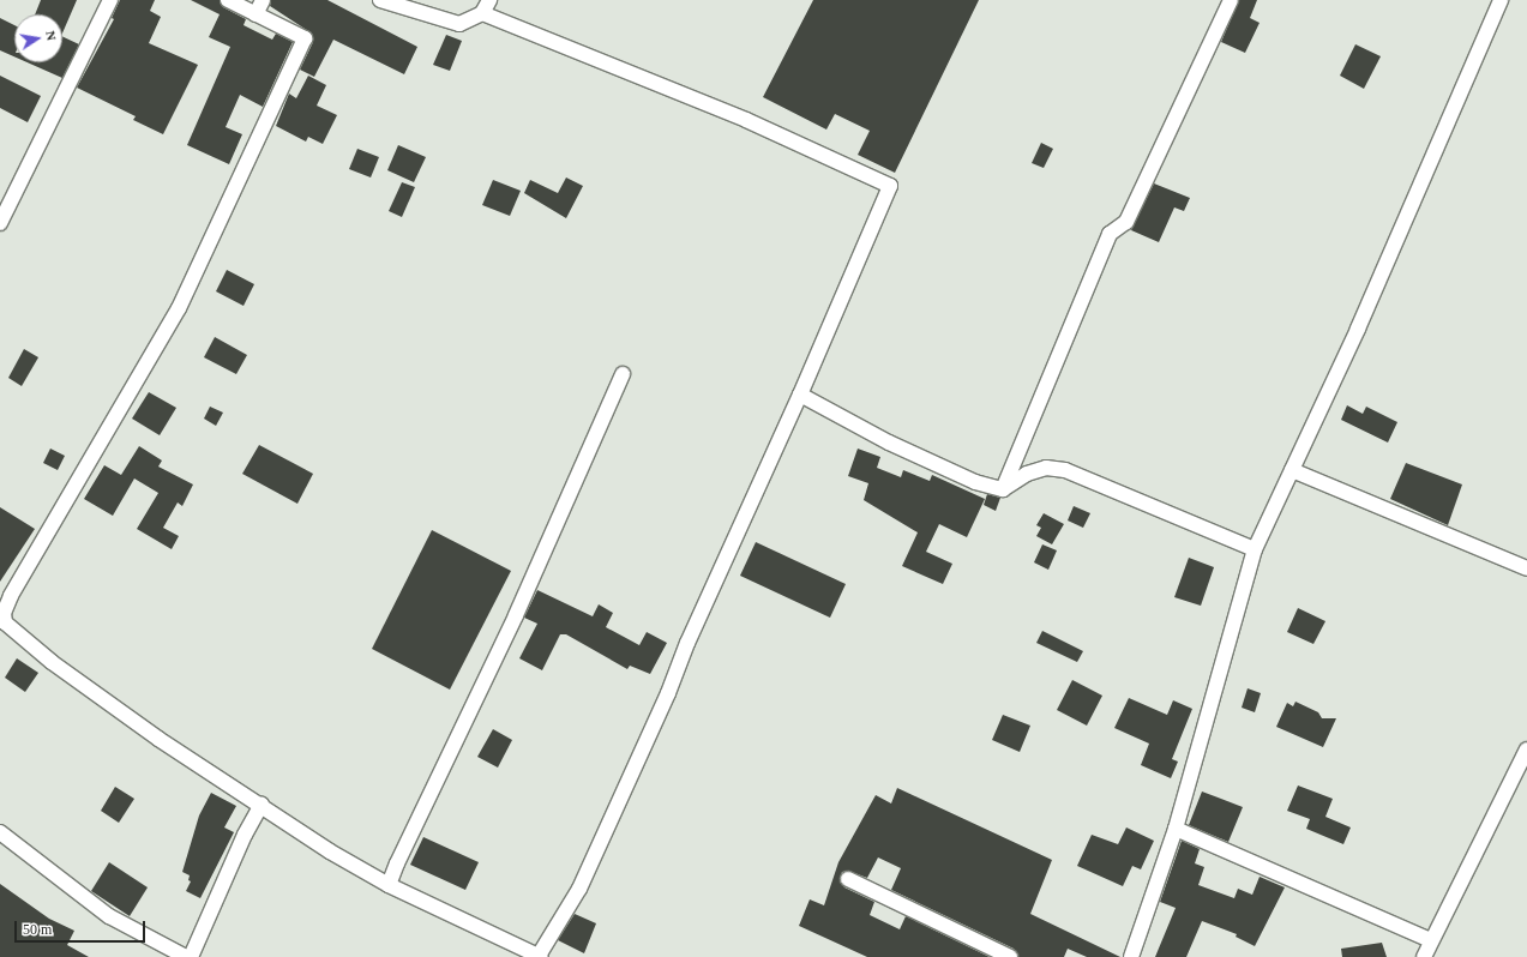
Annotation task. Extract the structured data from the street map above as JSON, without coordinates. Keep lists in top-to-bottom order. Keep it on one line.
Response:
{"scale_bar":"50 m","north":"right"}
